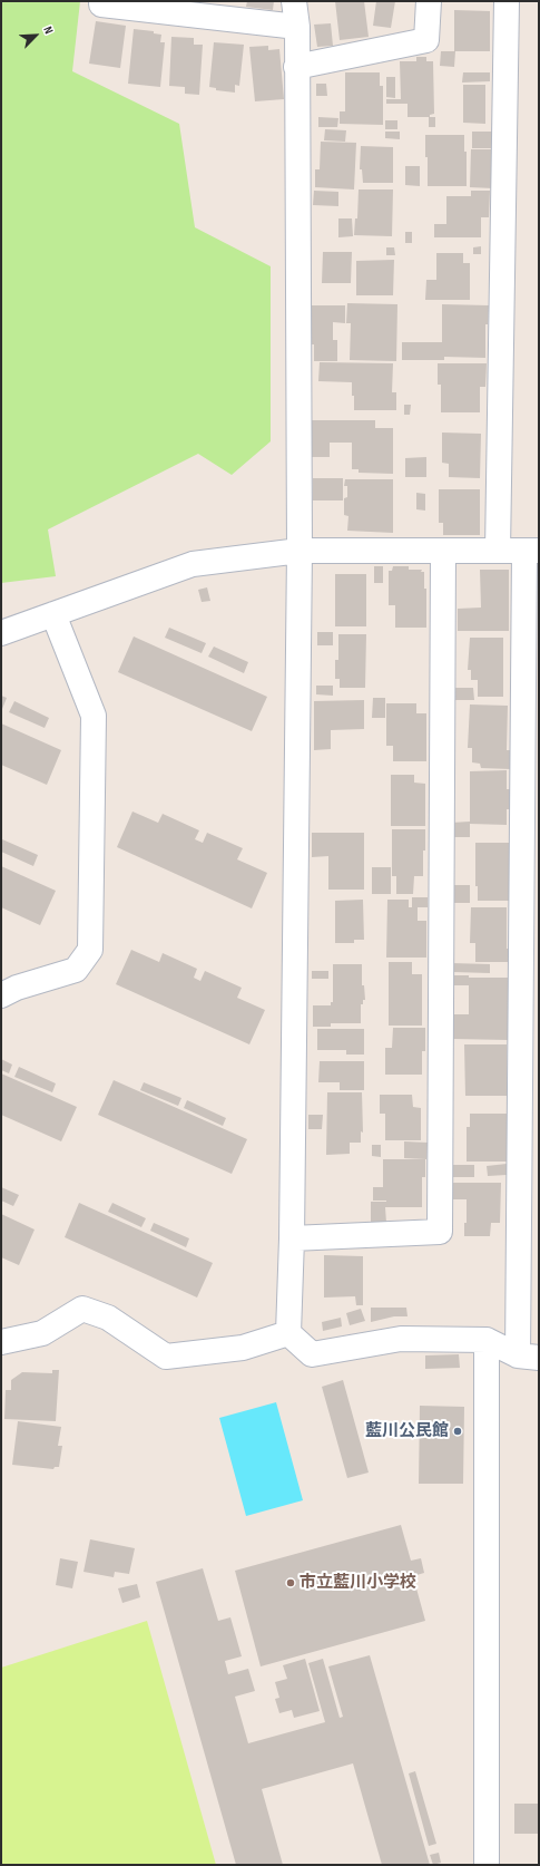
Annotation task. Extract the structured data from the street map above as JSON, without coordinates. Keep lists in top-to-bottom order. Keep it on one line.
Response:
{"places":["藍川公民館","市立藍川小学校"],"north":"top right"}
